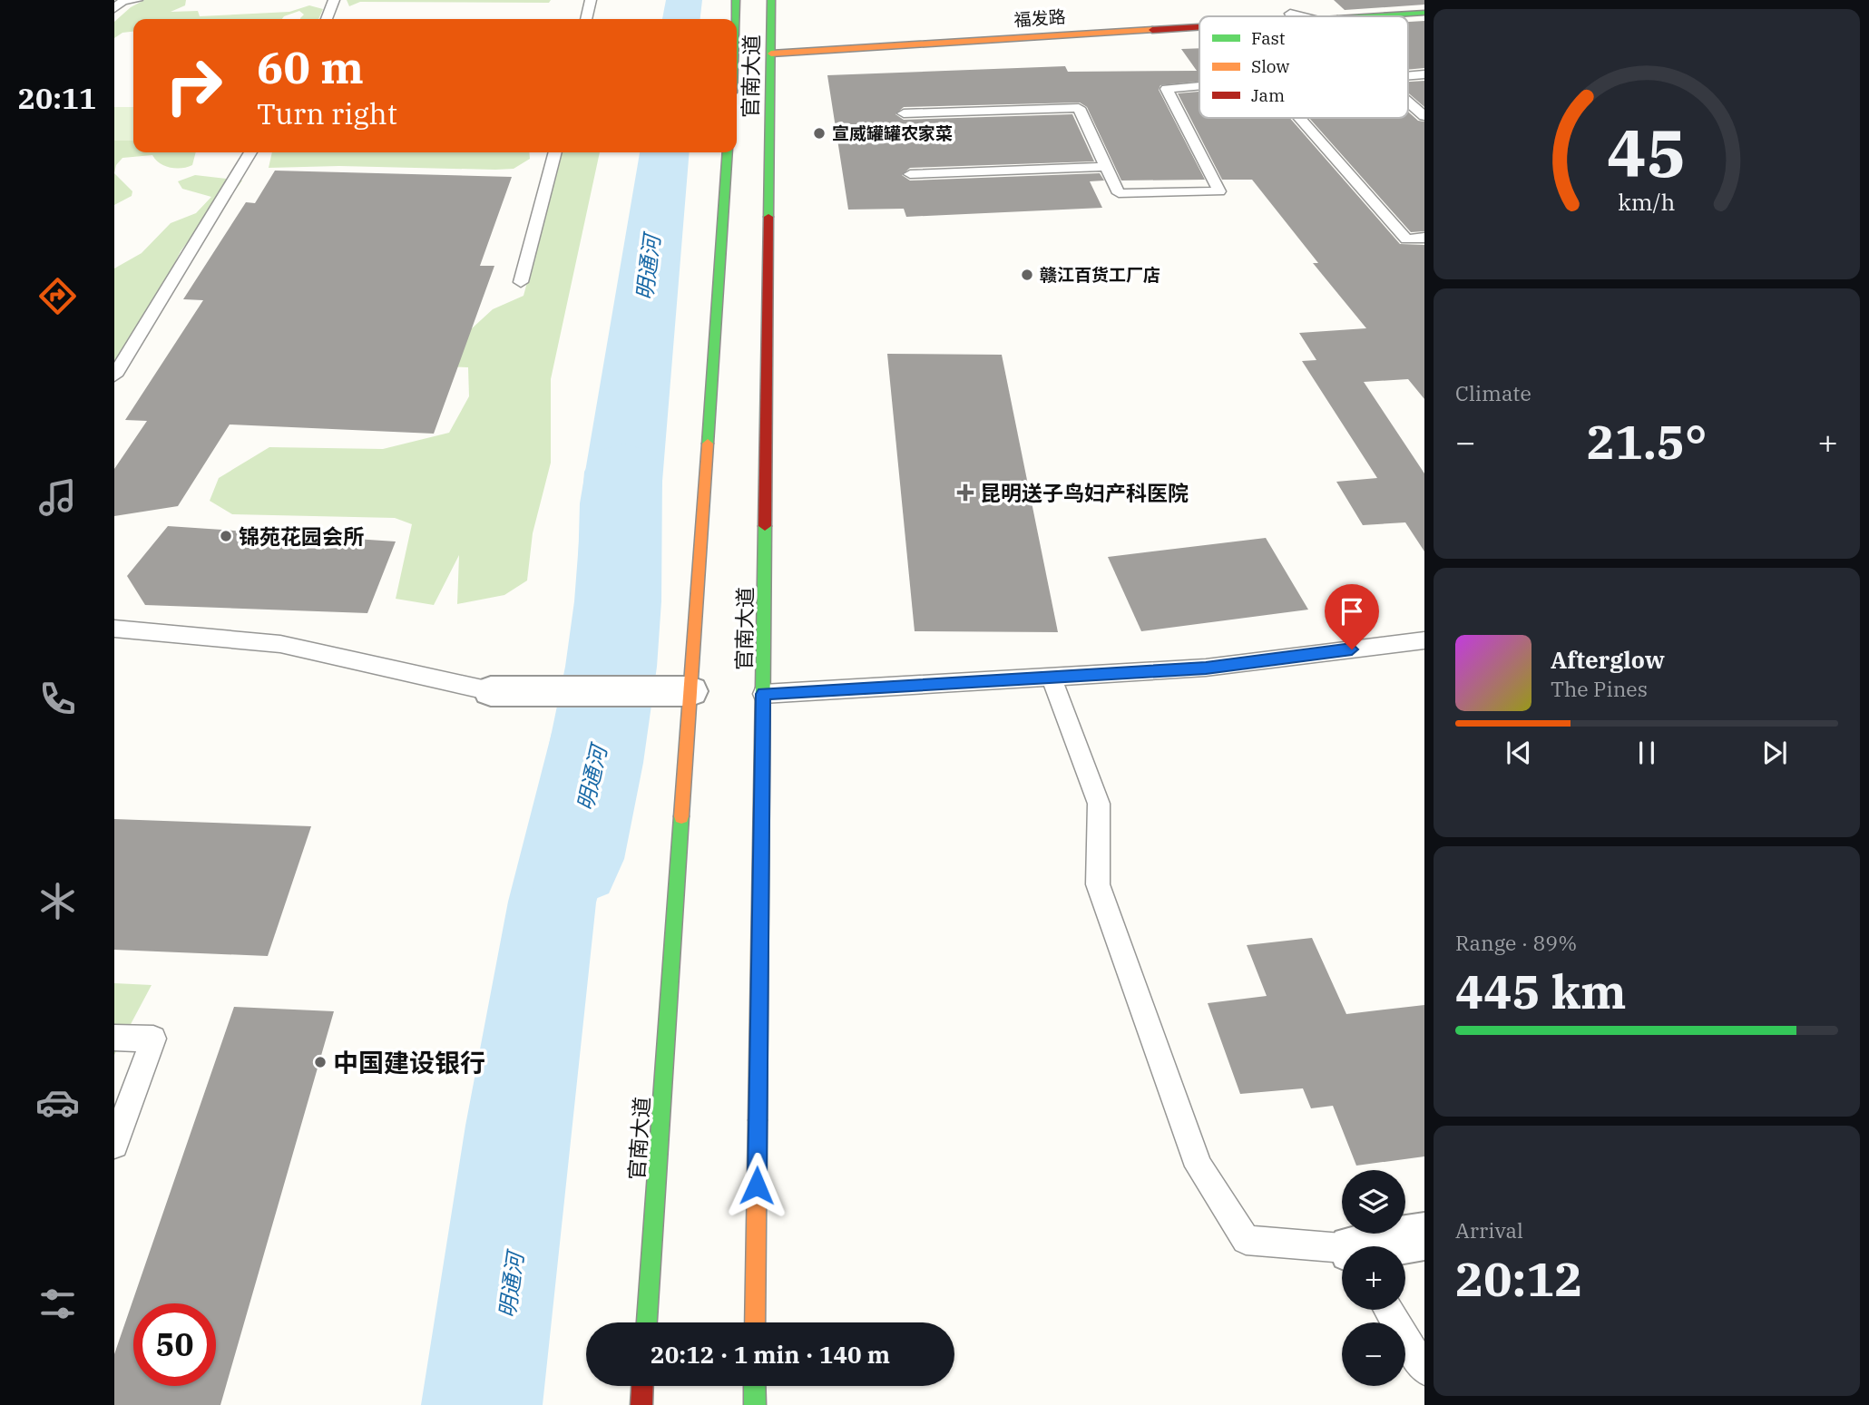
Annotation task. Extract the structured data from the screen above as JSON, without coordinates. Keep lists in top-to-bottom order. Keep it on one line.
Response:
{"streets":{"main road":["福发路","官南大道"]},"crossings":[["福发路","官南大道"]],"water":["明通河"],"places":{"other":["宣威罐罐农家菜","赣江百货工厂店","锦苑花园会所","中国建设银行"],"health":["昆明送子鸟妇产科医院"]},"legend":["Fast","Slow","Jam"],"page":{"tabs":"20:11","turn":["60 m","Turn right"],"tile":["Climate",["Range · 89%","445 km"],["Arrival","20:12"]],"heat":["−","21.5°","+"],"song":["Afterglow","The Pines"],"map_buttons":["+","−"],"limit":"50","trip":"20:12 · 1 min · 140 m","gauge":["45","km/h"]}}
